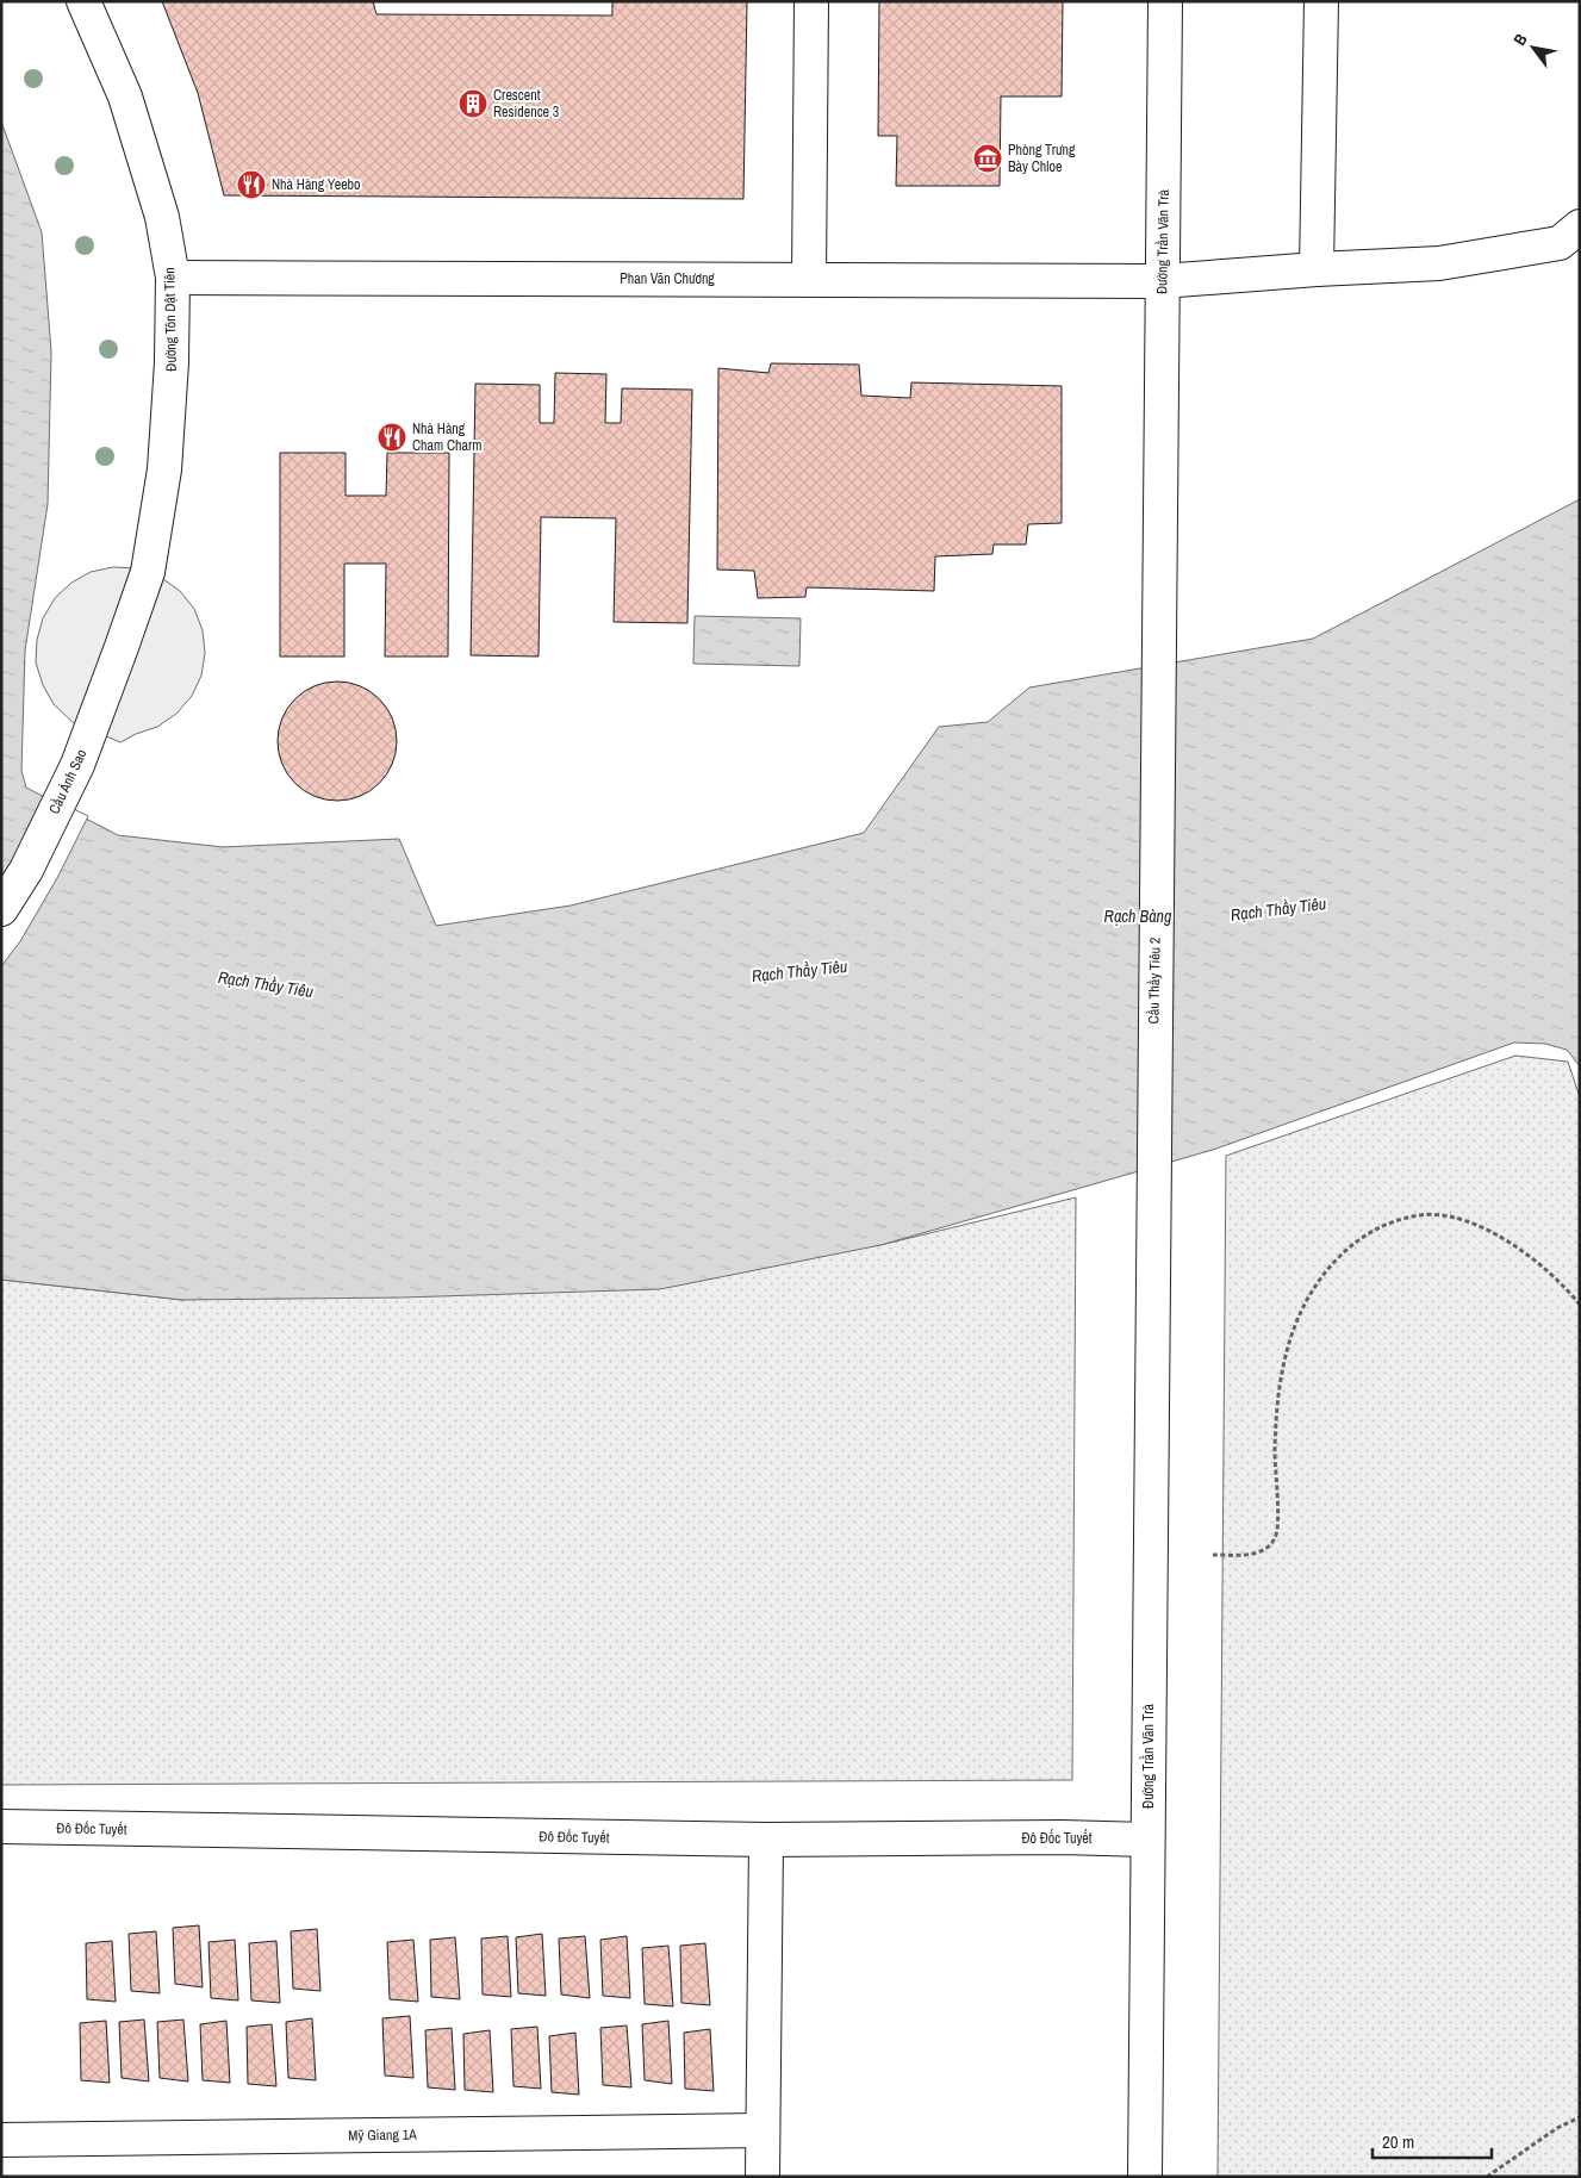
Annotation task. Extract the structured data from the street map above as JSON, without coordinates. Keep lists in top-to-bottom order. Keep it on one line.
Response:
{"streets":{"street":["Đường Trần Văn Trà","Phan Văn Chương","Đường Tôn Dật Tiên","Cầu Ánh Sao","Cầu Thầy Tiêu 2","Đô Đốc Tuyết","Mỹ Giang 1A"]},"crossings":[["Đường Trần Văn Trà","Phan Văn Chương"],["Đường Trần Văn Trà","Cầu Thầy Tiêu 2"],["Đường Trần Văn Trà","Đô Đốc Tuyết"],["Phan Văn Chương","Đường Tôn Dật Tiên"],["Đường Tôn Dật Tiên","Cầu Ánh Sao"]],"water":["Rạch Thầy Tiêu","Rạch Bàng"],"places":{"building":["Crescent Residence 3"],"museum":["Phòng Trưng Bày Chloe"],"restaurant":["Nhà Hàng Yeebo","Nhà Hàng Cham Charm"]},"scale_bar":"20 m","north":"top left"}
